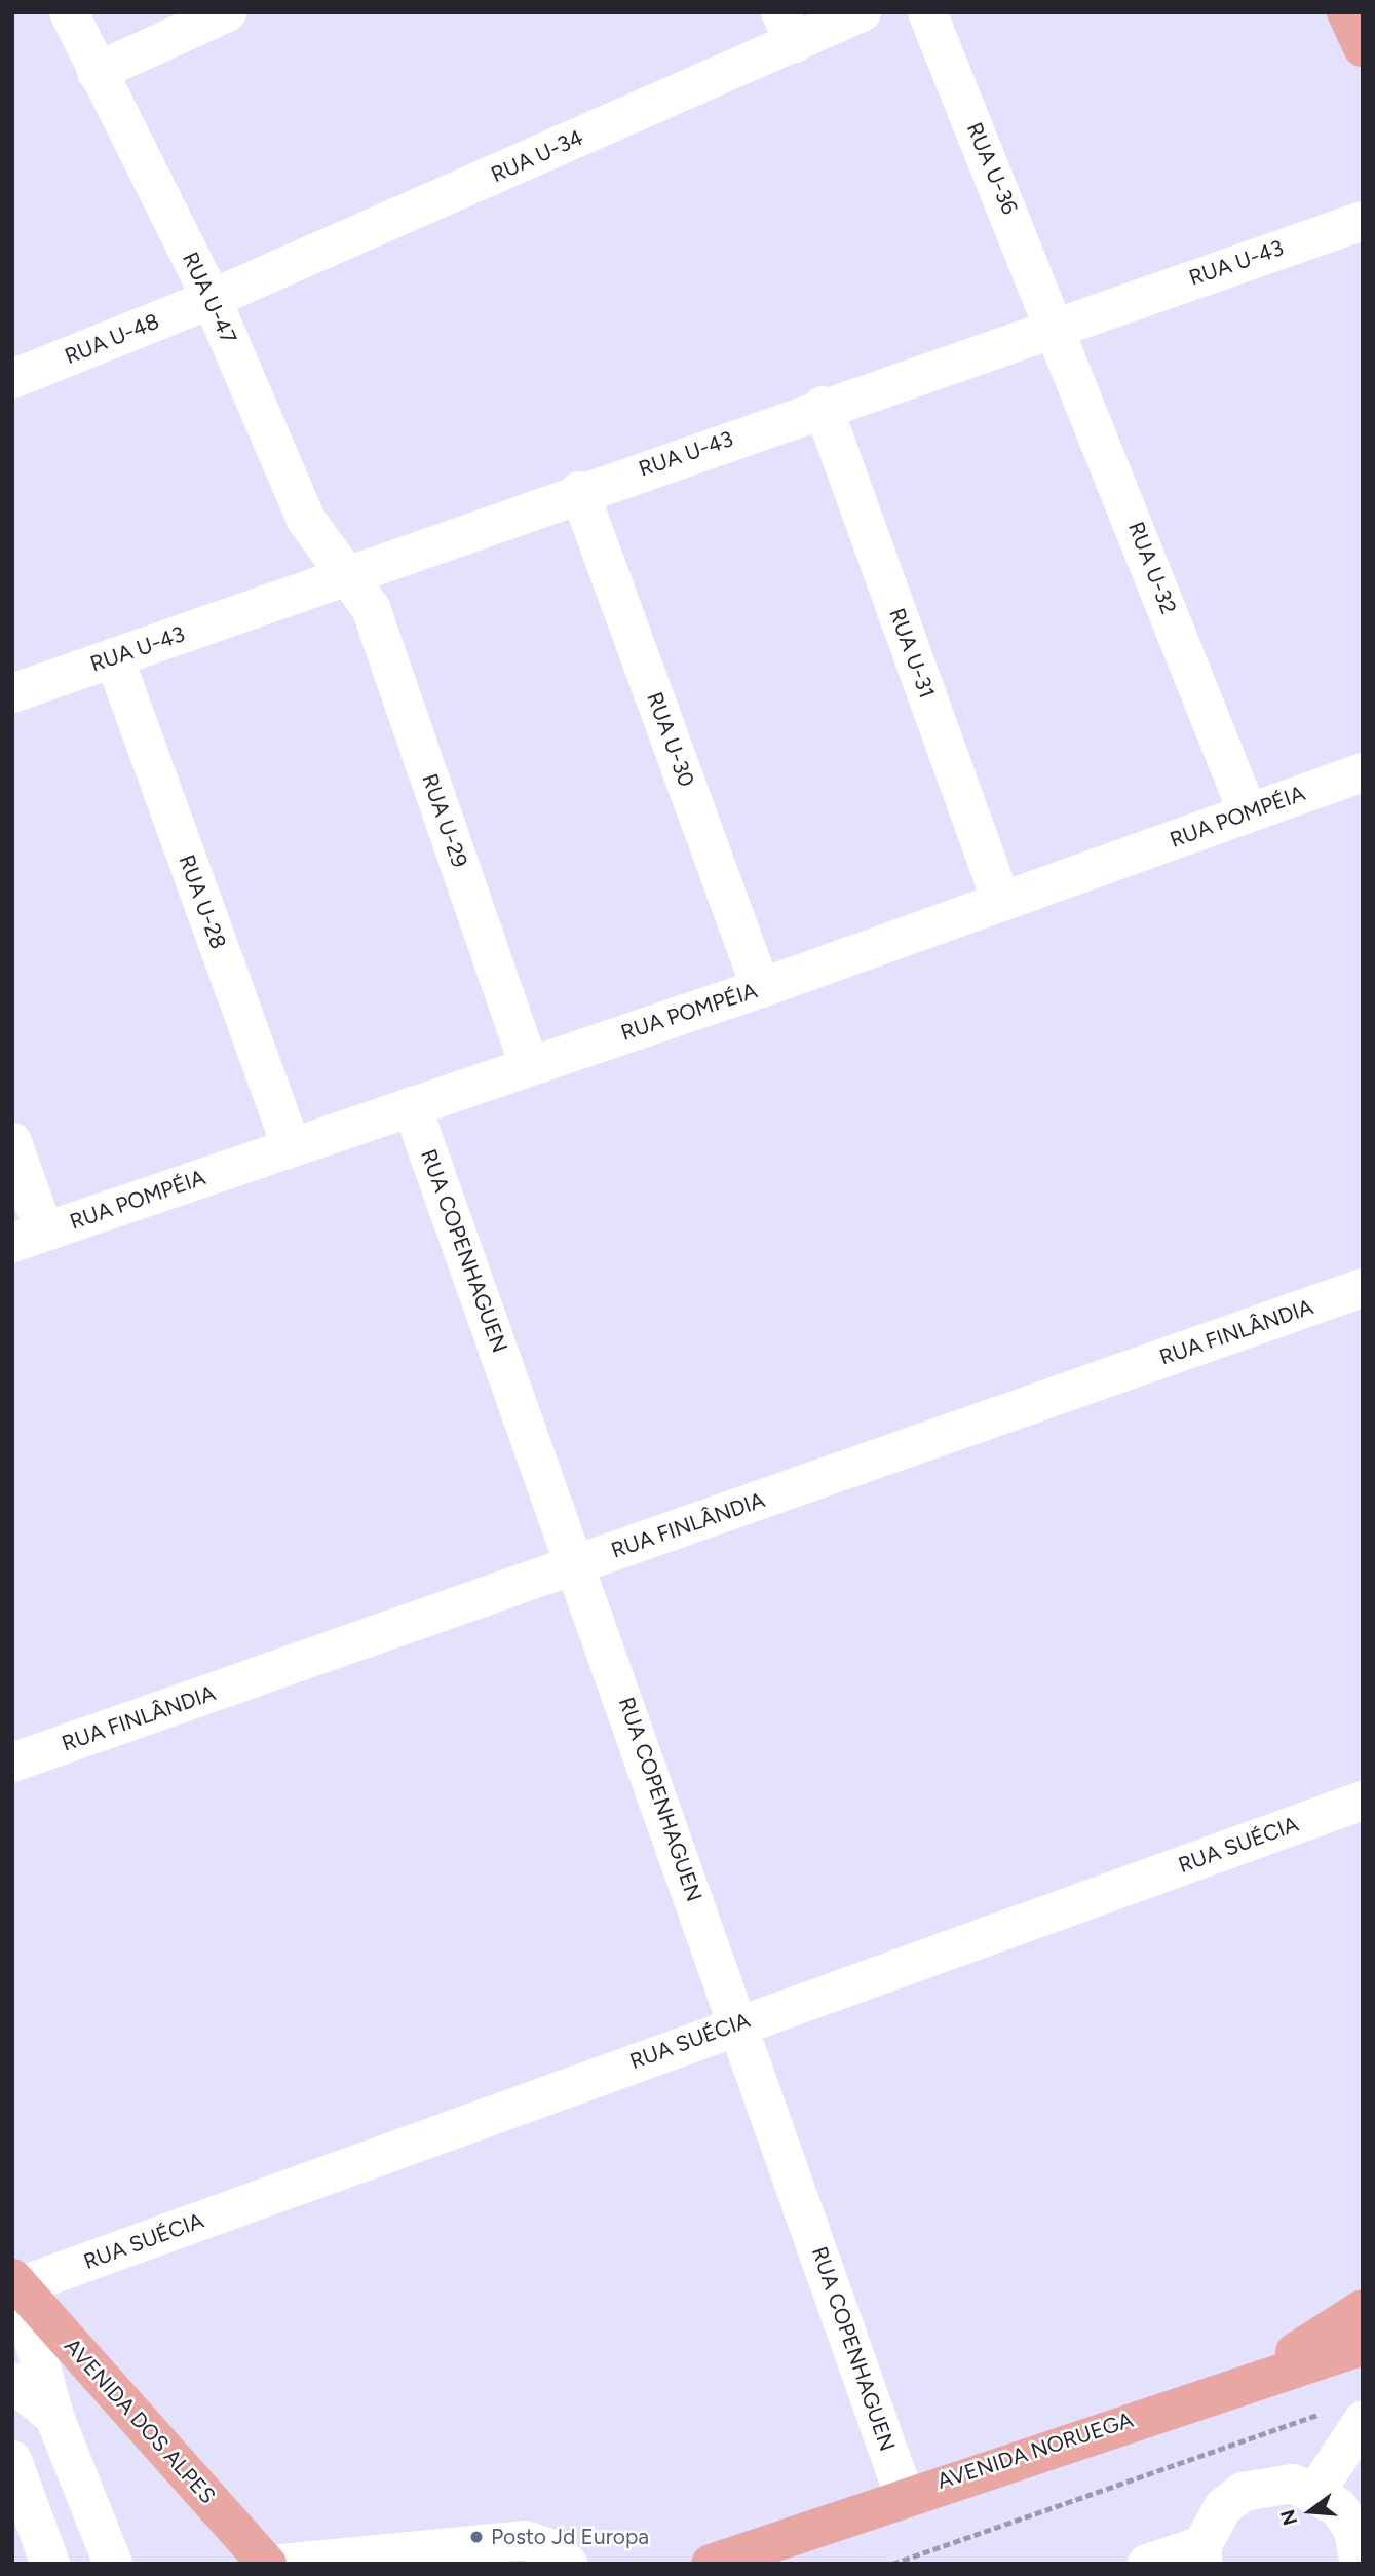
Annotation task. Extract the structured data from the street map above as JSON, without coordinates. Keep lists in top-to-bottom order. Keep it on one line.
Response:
{"streets":{"main road":["AVENIDA DOS ALPES","AVENIDA NORUEGA"],"street":["RUA U-34","RUA U-36","RUA U-43","RUA U-47","RUA U-48","RUA U-32","RUA U-31","RUA U-30","RUA POMPÉIA","RUA U-29","RUA U-28","RUA COPENHAGUEN","RUA FINLÂNDIA","RUA SUÉCIA"]},"crossings":[["RUA U-34","RUA U-47"],["RUA U-34","RUA U-48"],["RUA U-36","RUA U-43"],["RUA U-36","RUA U-32"],["RUA U-43","RUA U-47"],["RUA U-43","RUA U-32"],["RUA U-43","RUA U-31"],["RUA U-43","RUA U-30"],["RUA U-43","RUA U-29"],["RUA U-43","RUA U-28"],["RUA U-47","RUA U-48"],["RUA U-47","RUA U-29"],["RUA U-32","RUA POMPÉIA"],["RUA U-31","RUA POMPÉIA"],["RUA U-30","RUA POMPÉIA"],["RUA POMPÉIA","RUA U-29"],["RUA POMPÉIA","RUA U-28"],["RUA POMPÉIA","RUA COPENHAGUEN"],["RUA COPENHAGUEN","RUA FINLÂNDIA"],["RUA COPENHAGUEN","RUA SUÉCIA"],["RUA COPENHAGUEN","AVENIDA NORUEGA"],["RUA SUÉCIA","AVENIDA DOS ALPES"]],"places":["Posto Jd Europa"],"north":"left"}
